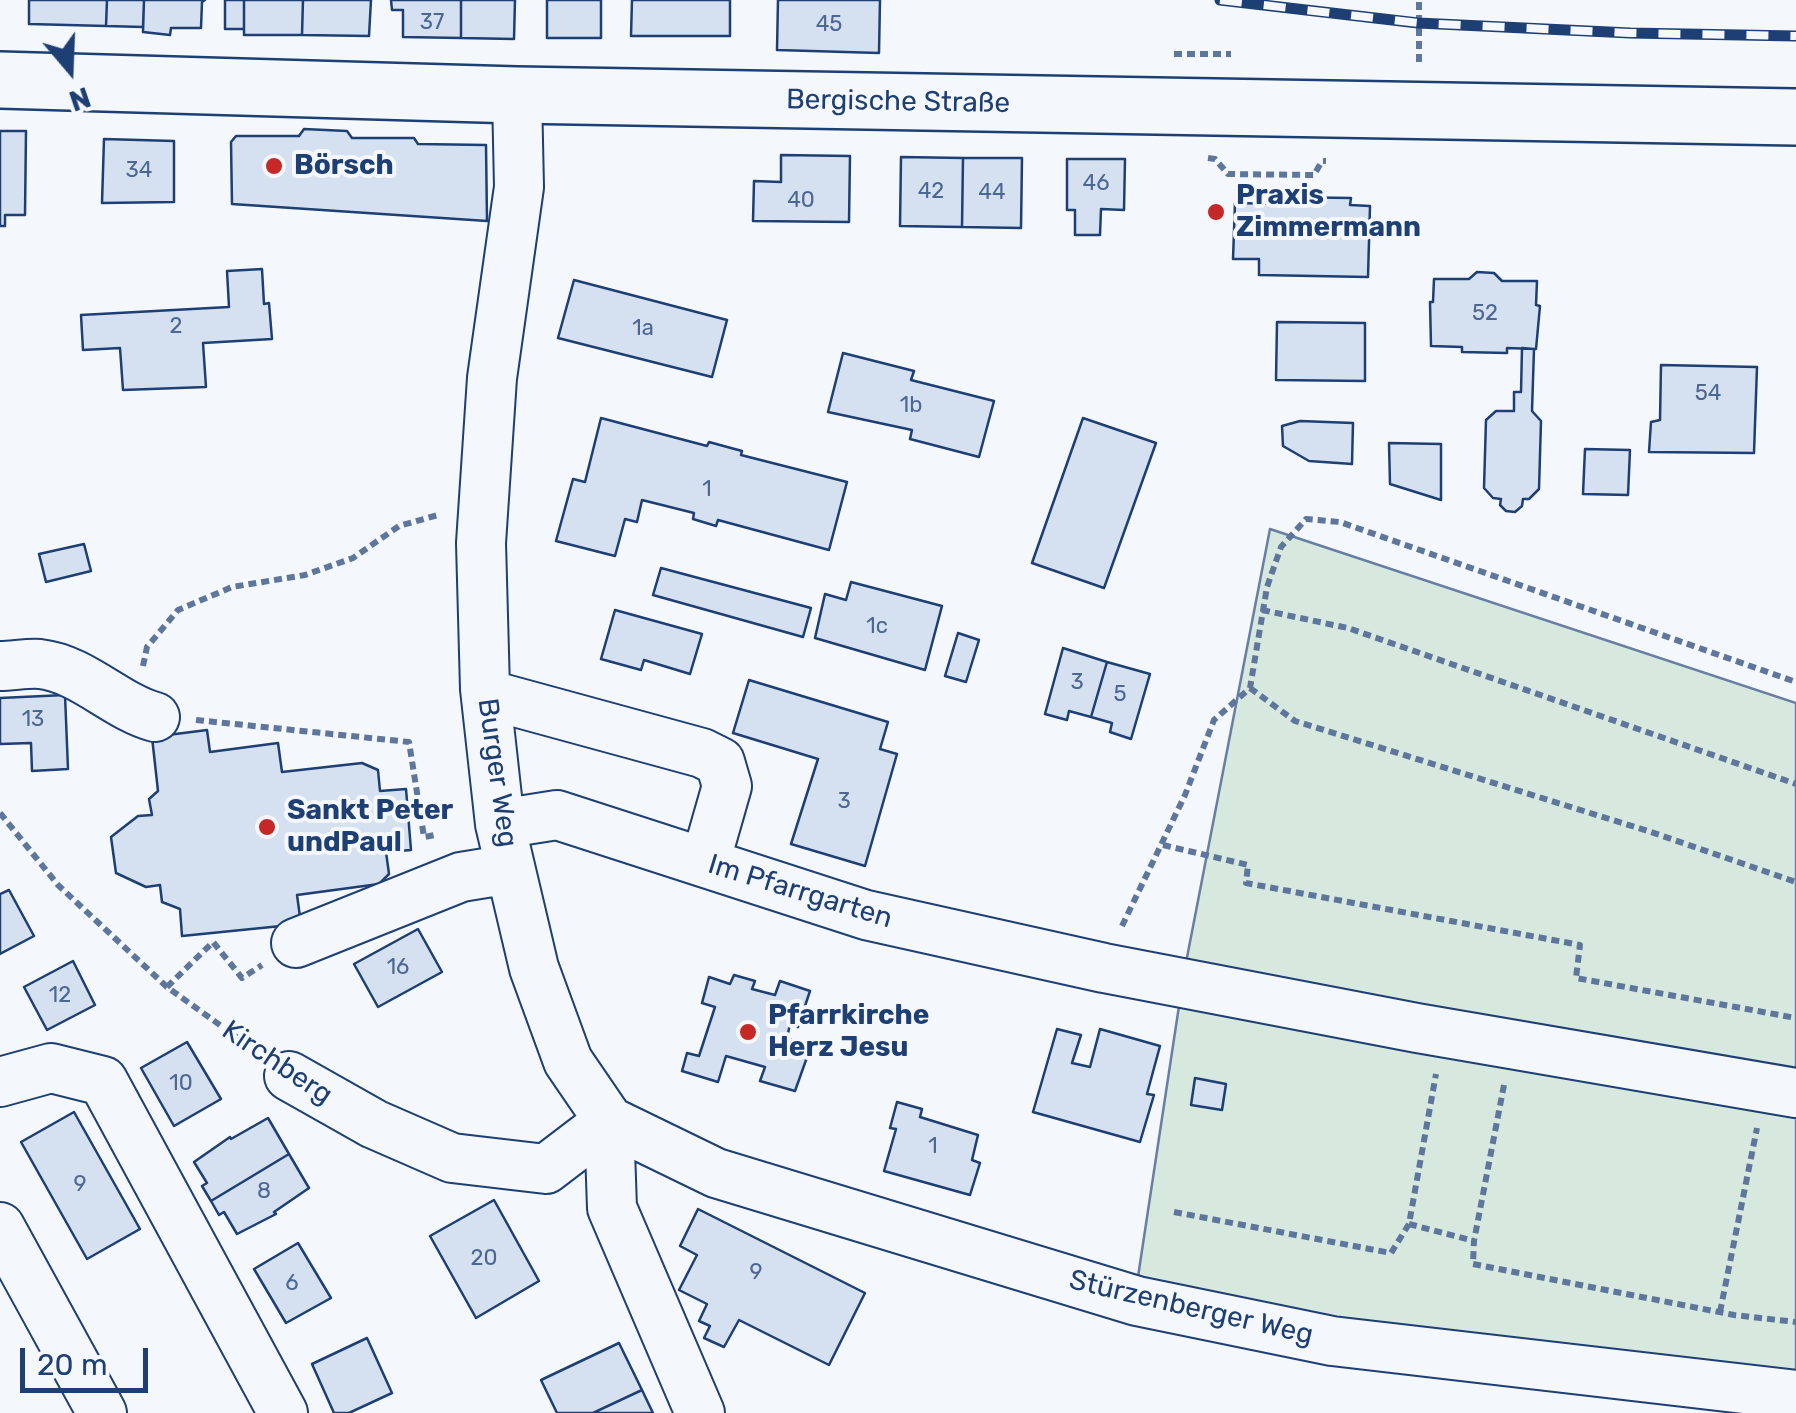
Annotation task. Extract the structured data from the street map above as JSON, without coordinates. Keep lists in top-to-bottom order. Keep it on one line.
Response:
{"streets":{"main road":["Bergische Straße"],"street":["Burger Weg","Im Pfarrgarten","Kirchberg","Stürzenberger Weg"]},"crossings":[["Bergische Straße","Burger Weg"],["Burger Weg","Im Pfarrgarten"],["Burger Weg","Kirchberg"],["Burger Weg","Stürzenberger Weg"],["Kirchberg","Stürzenberger Weg"]],"places":["Börsch","Praxis Zimmermann","Sankt Peter undPaul","Pfarrkirche Herz Jesu"],"house_numbers":["37","45","34","46","42","44","40","52","2","1a","54","1b","1","1c","3","5","13","3","16","12","10","1","9","8","20","9","6"],"scale_bar":"20 m","north":"bottom"}
